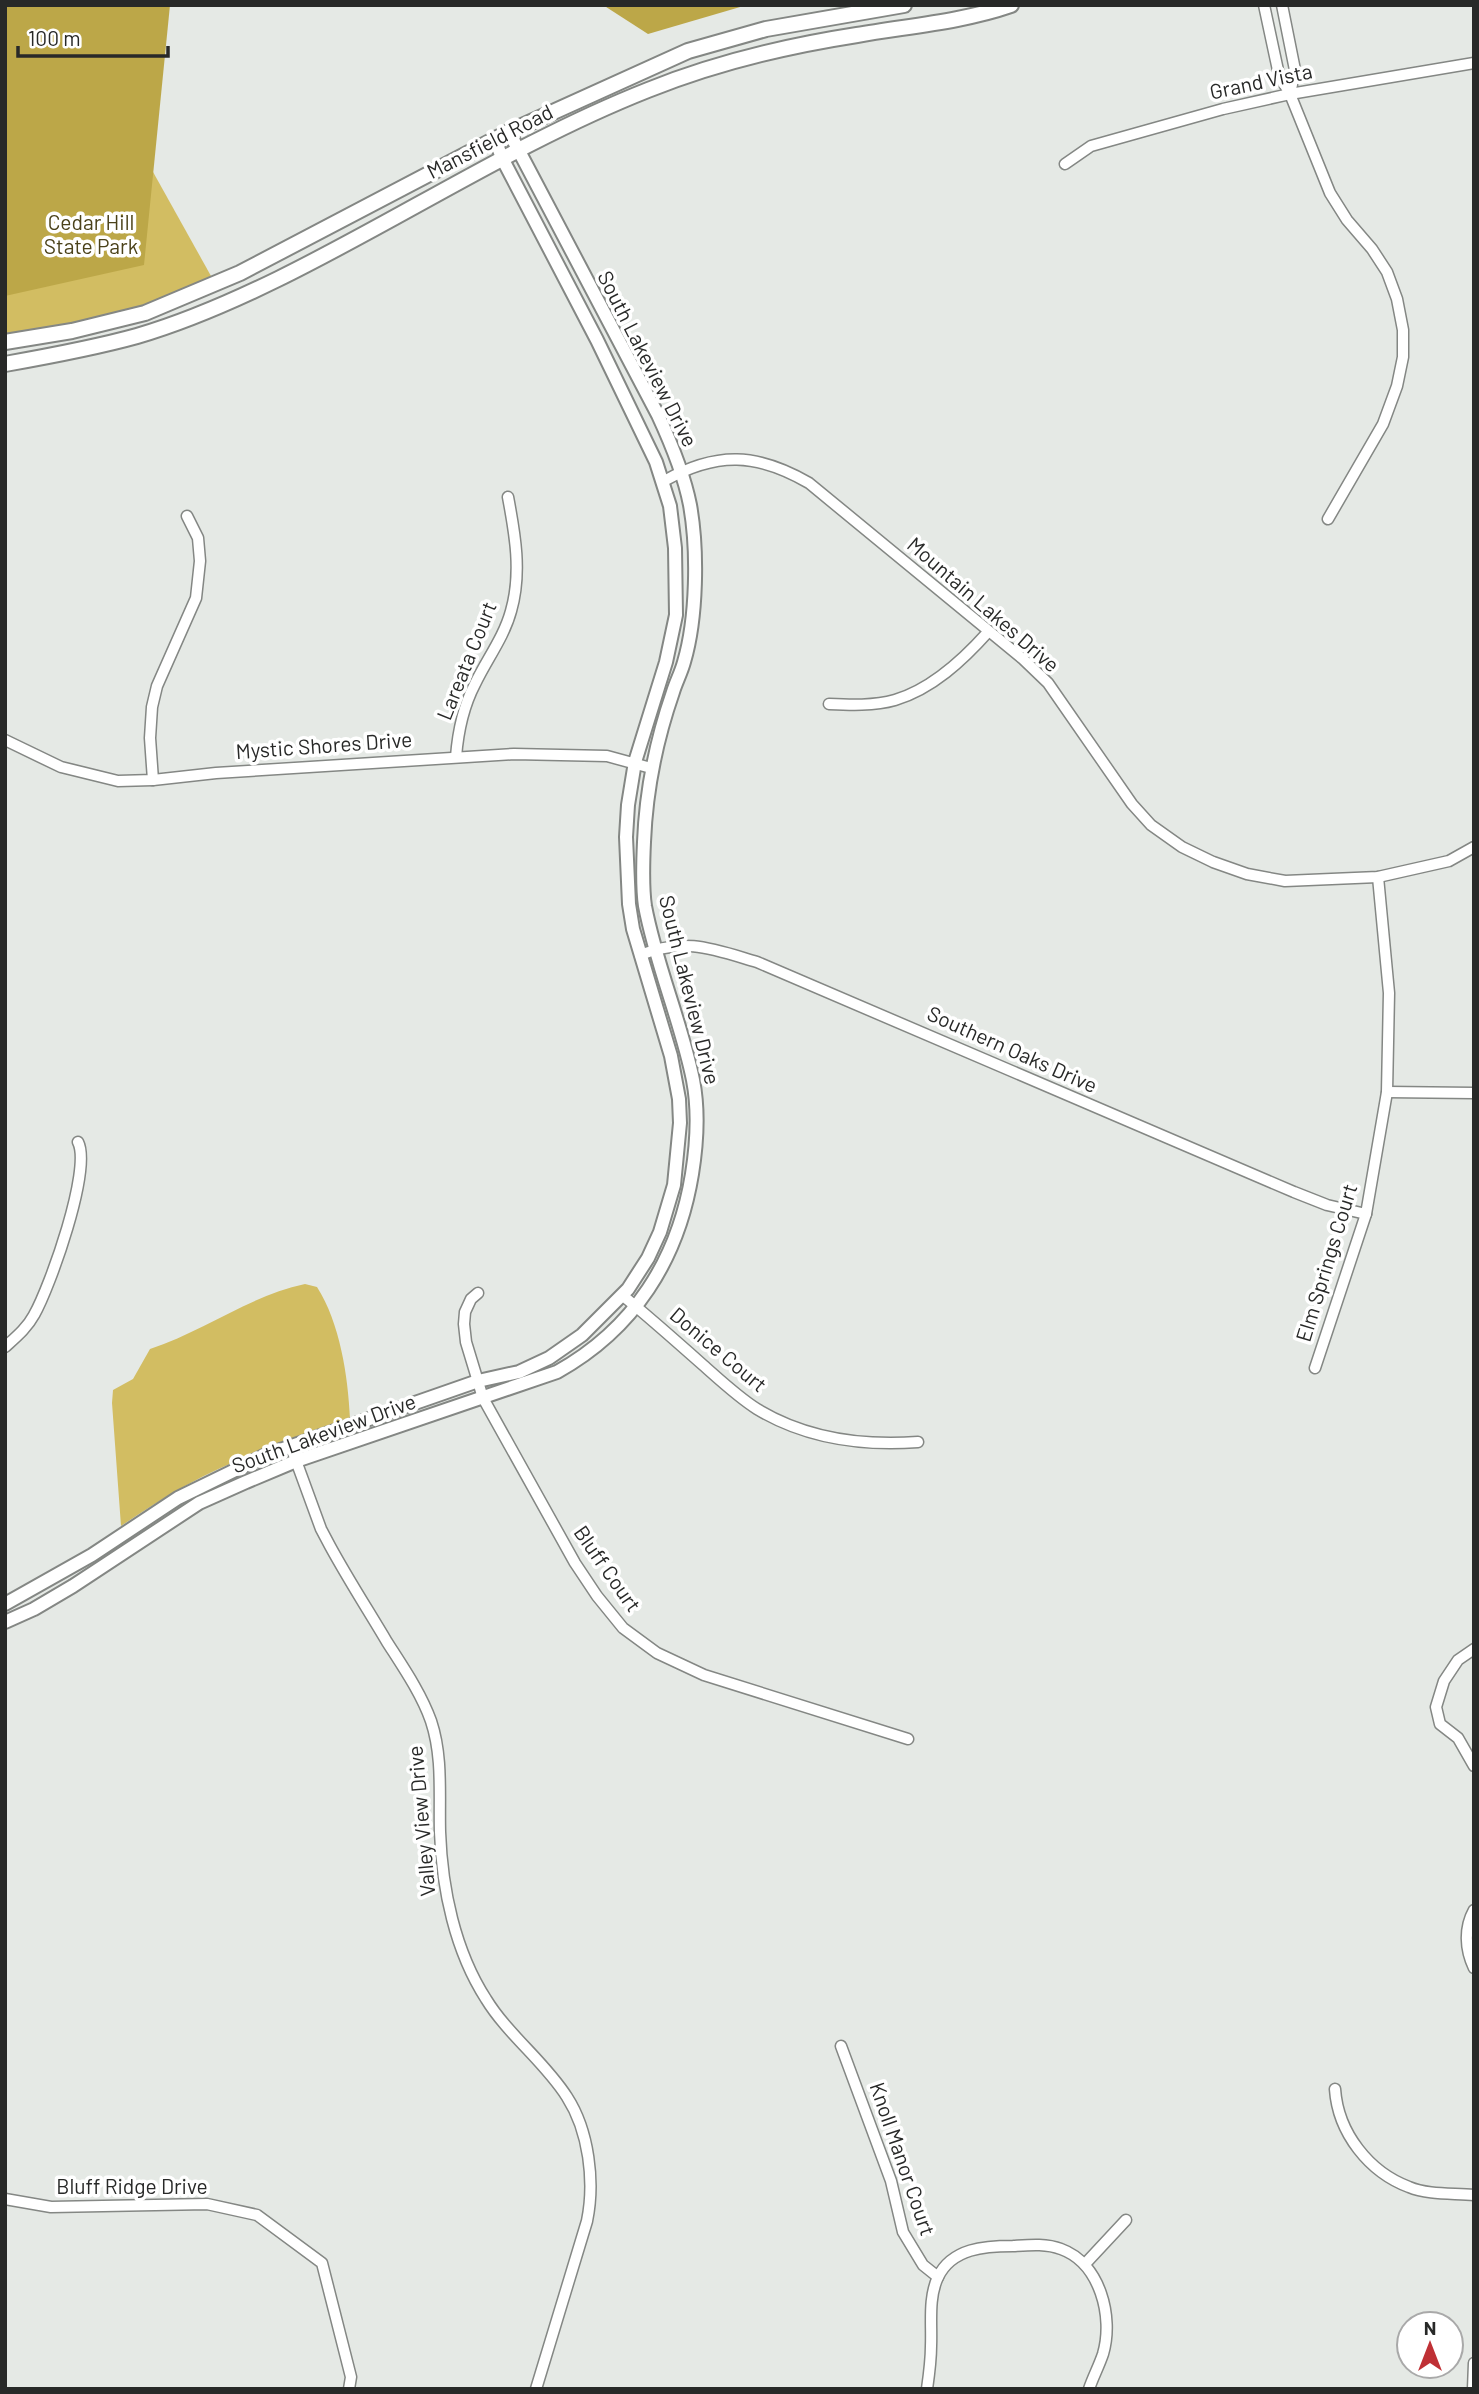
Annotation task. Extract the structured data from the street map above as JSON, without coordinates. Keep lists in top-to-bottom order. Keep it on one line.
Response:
{"streets":{"main road":["Mansfield Road"],"street":["Grand Vista","South Lakeview Drive","Mountain Lakes Drive","Lareata Court","Mystic Shores Drive","Southern Oaks Drive","Elm Springs Court","Donice Court","Bluff Court","Valley View Drive","Knoll Manor Court","Bluff Ridge Drive"]},"crossings":[["Mansfield Road","South Lakeview Drive"],["South Lakeview Drive","Mountain Lakes Drive"],["South Lakeview Drive","Mystic Shores Drive"],["South Lakeview Drive","Southern Oaks Drive"],["South Lakeview Drive","Donice Court"],["South Lakeview Drive","Bluff Court"],["South Lakeview Drive","Valley View Drive"],["Mountain Lakes Drive","Elm Springs Court"],["Lareata Court","Mystic Shores Drive"],["Southern Oaks Drive","Elm Springs Court"]],"parks":["Cedar Hill State Park"],"scale_bar":"100 m","north":"top"}
